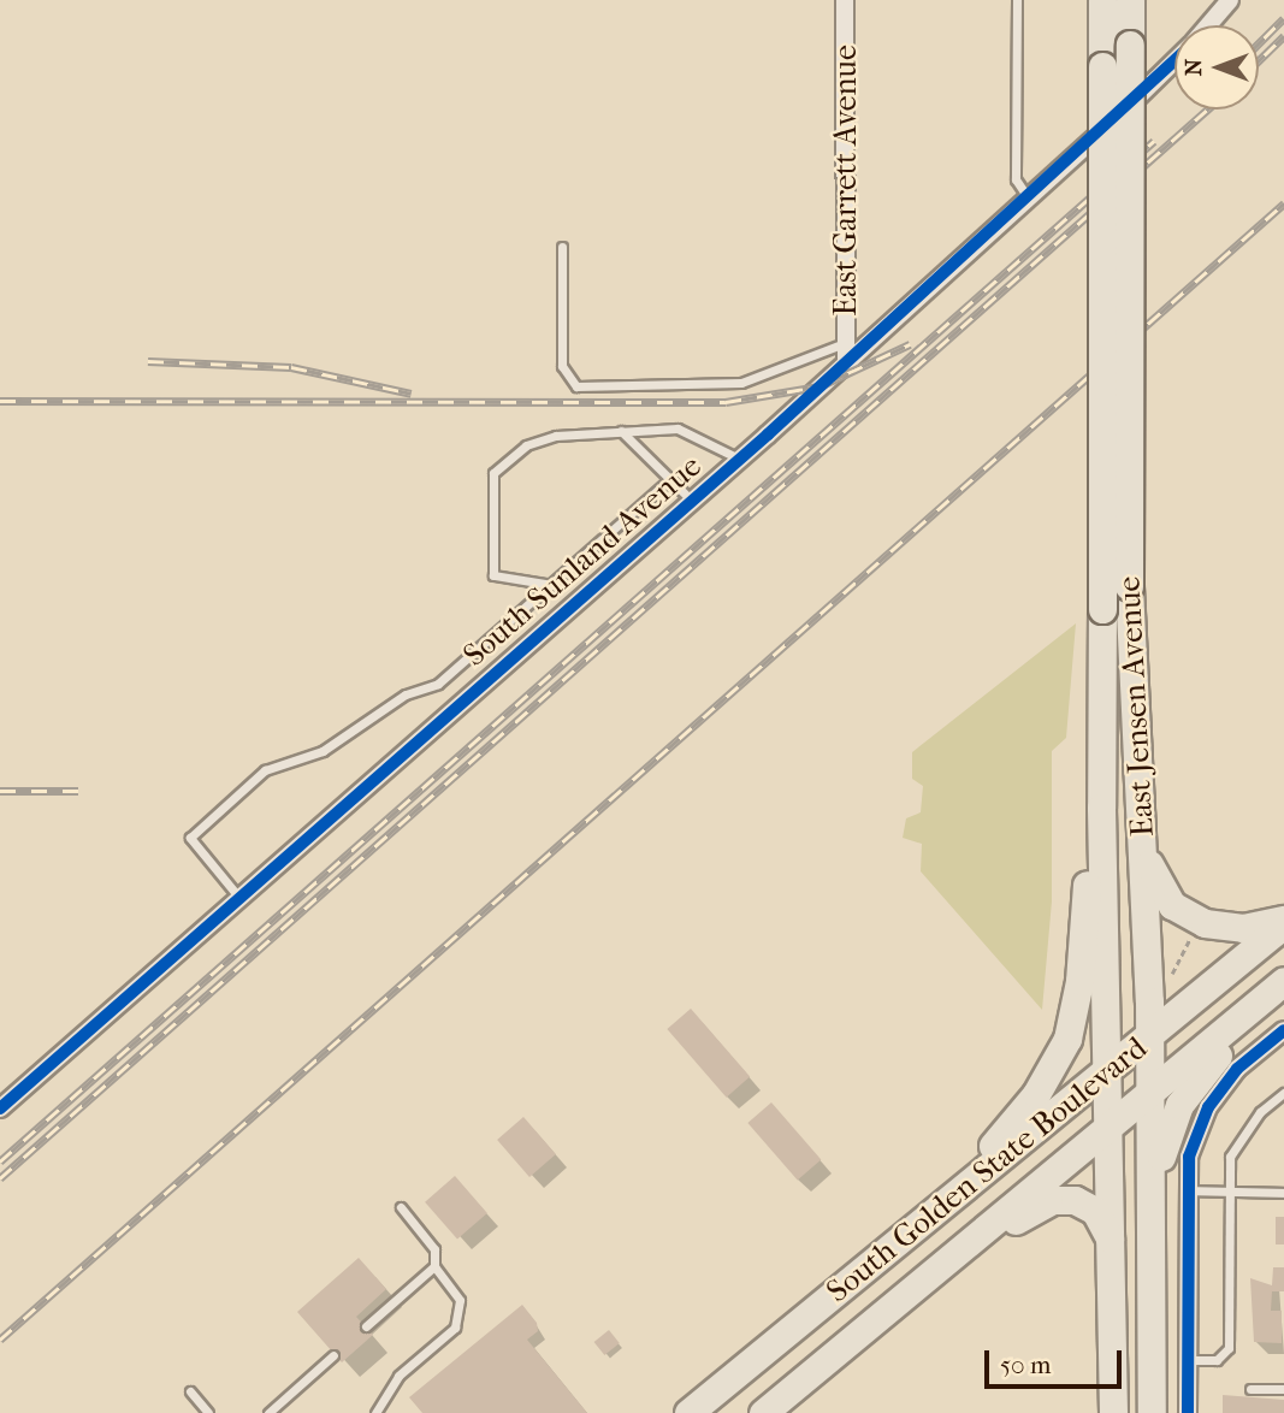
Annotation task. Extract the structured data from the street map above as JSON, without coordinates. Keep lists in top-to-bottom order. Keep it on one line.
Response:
{"streets":{"main road":["East Jensen Avenue","South Golden State Boulevard"],"street":["East Garrett Avenue","South Sunland Avenue"]},"crossings":[["East Garrett Avenue","South Sunland Avenue"],["East Jensen Avenue","South Golden State Boulevard"]],"scale_bar":"50 m","north":"left"}
